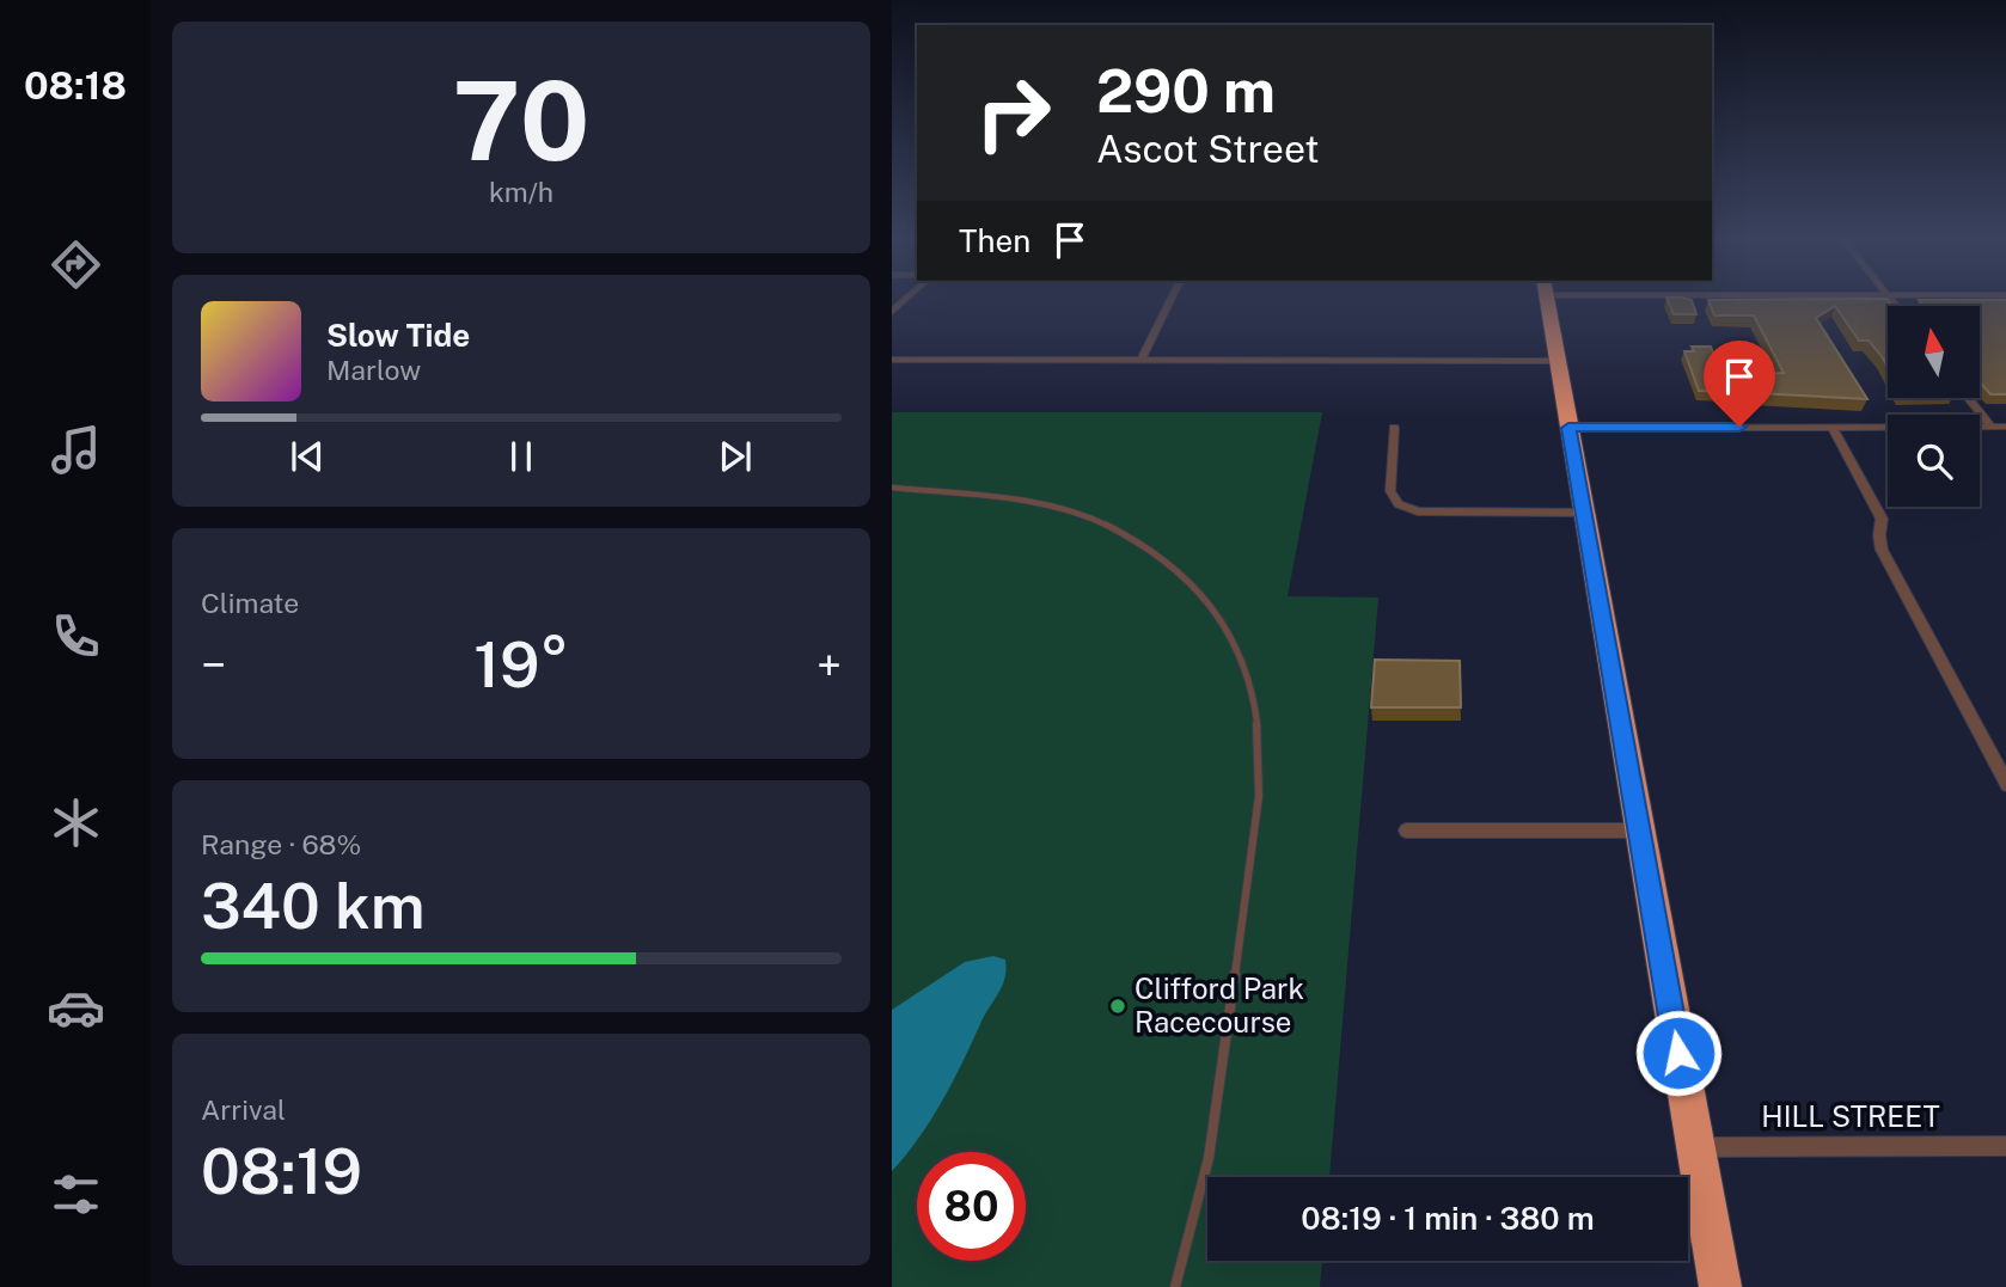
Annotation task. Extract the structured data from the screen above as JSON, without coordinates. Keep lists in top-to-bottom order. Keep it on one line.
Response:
{"streets":{"street":["HILL STREET"]},"places":["Clifford Park Racecourse"],"north":"top","page":{"tabs":"08:18","tile":[["70","km/h"],"Climate",["Range · 68%","340 km"],["Arrival","08:19"]],"turn":["290 m","Ascot Street"],"then":"Then","song":["Slow Tide","Marlow"],"heat":["−","19°","+"],"limit":"80","trip":"08:19 · 1 min · 380 m"}}
